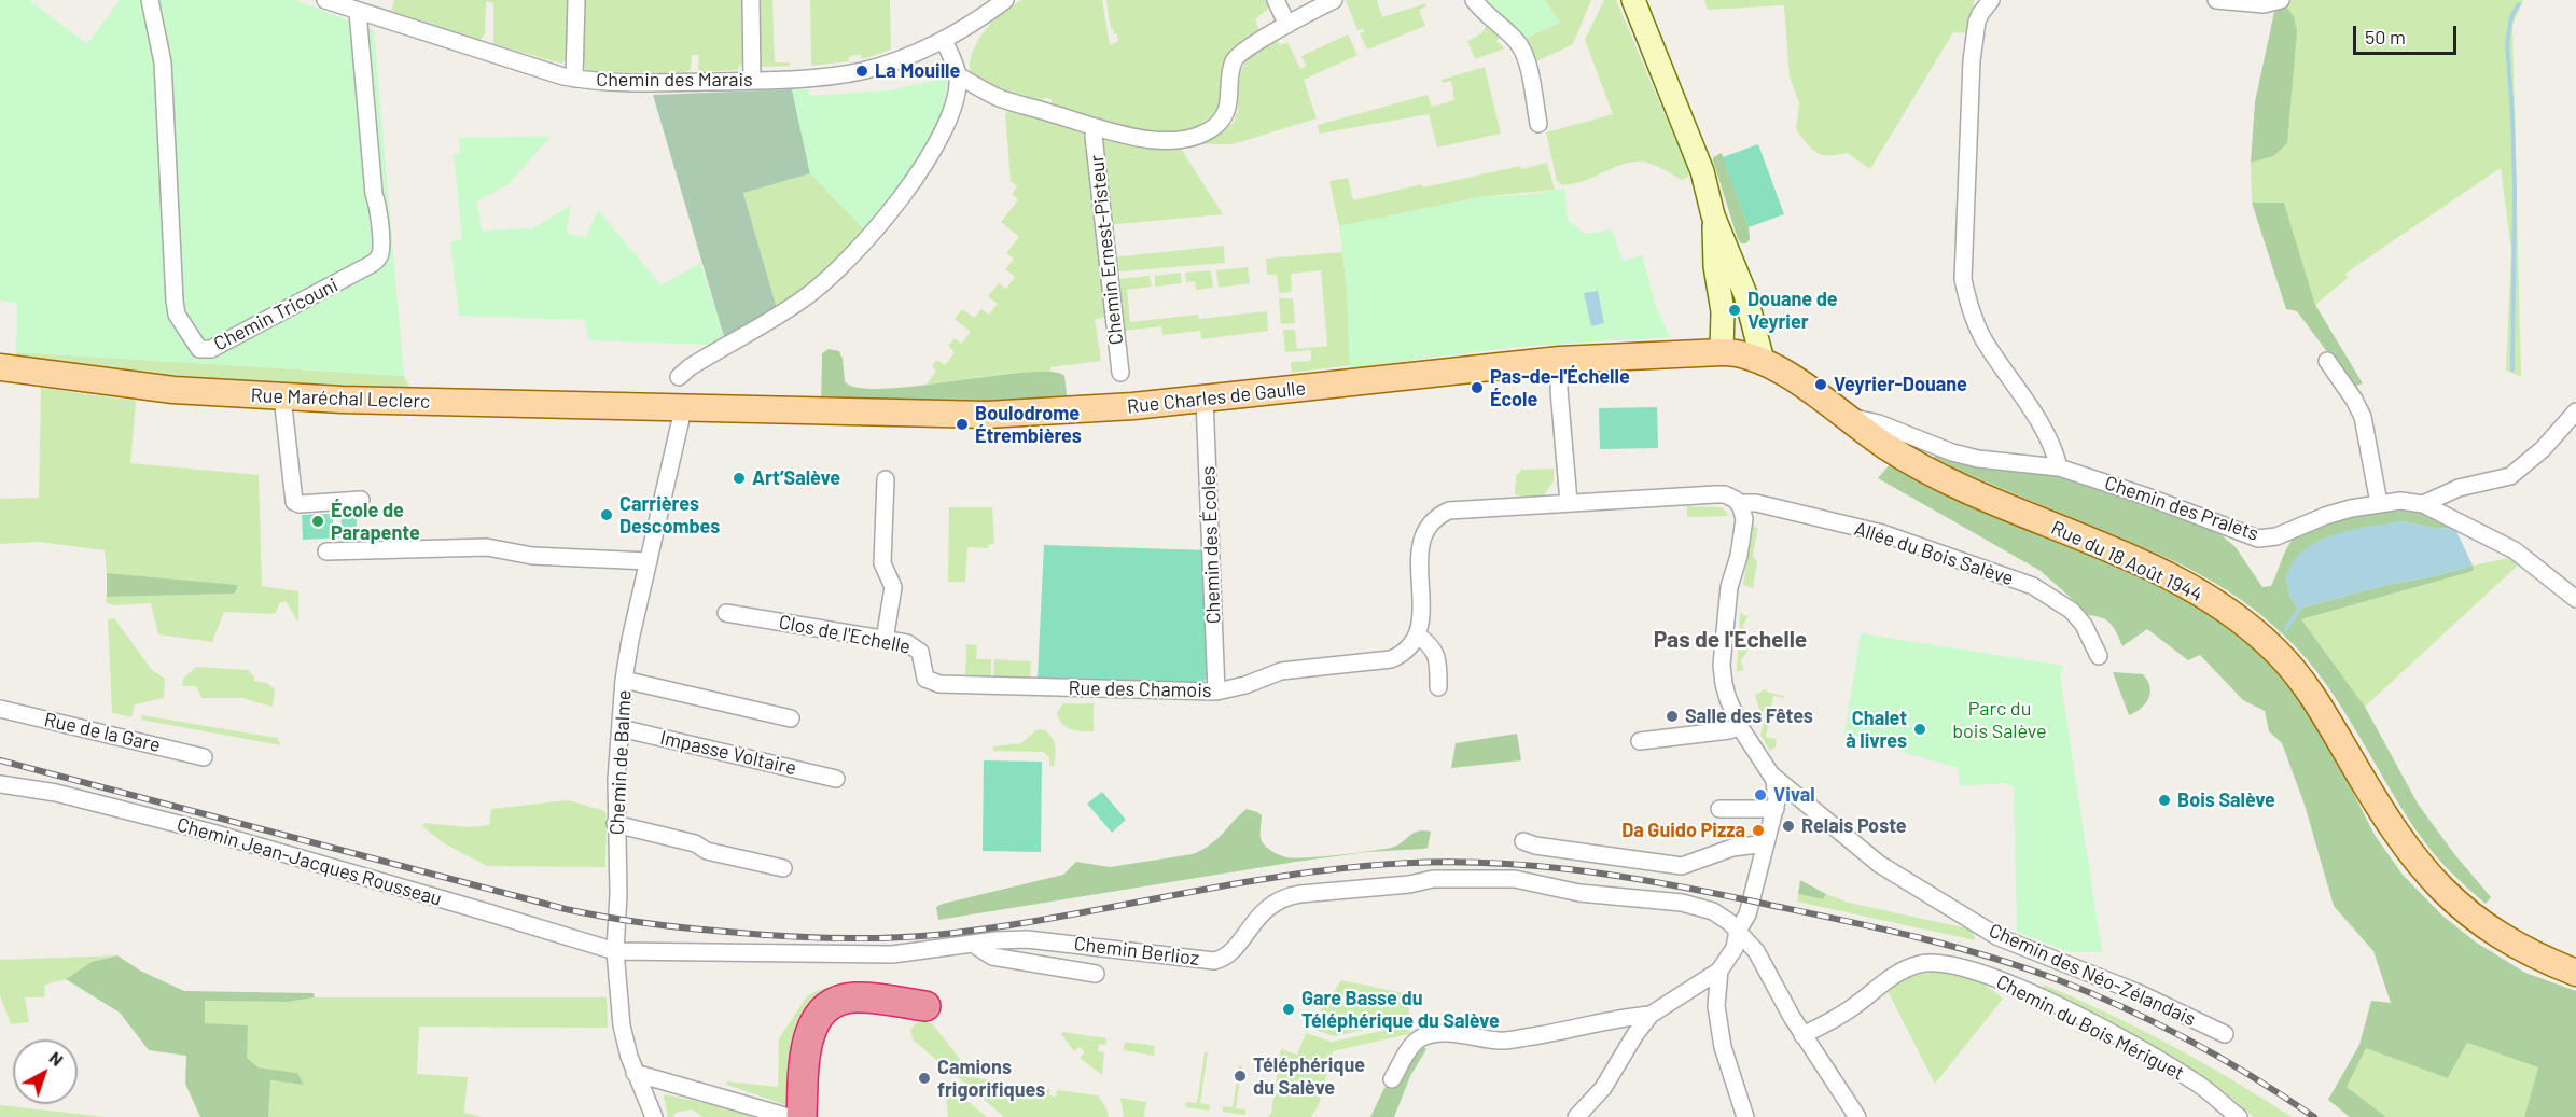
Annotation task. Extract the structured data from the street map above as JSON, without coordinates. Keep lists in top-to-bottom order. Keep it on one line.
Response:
{"streets":{"main road":["Rue Charles de Gaulle","Rue Maréchal Leclerc","Rue du 18 Août 1944"],"street":["Chemin des Marais","Chemin Ernest-Pisteur","Chemin Tricouni","Chemin des Pralets","Chemin des Écoles","Allée du Bois Salève","Clos de l'Echelle","Rue des Chamois","Rue de la Gare","Impasse Voltaire","Chemin de Balme","Chemin Jean-Jacques Rousseau","Chemin Berlioz","Chemin des Néo-Zélandais","Chemin du Bois Mériguet"]},"crossings":[["Chemin des Marais","Chemin Tricouni"],["Rue Charles de Gaulle","Rue Maréchal Leclerc"],["Rue Charles de Gaulle","Chemin des Écoles"],["Rue Charles de Gaulle","Rue du 18 Août 1944"],["Rue Charles de Gaulle","Chemin de Balme"],["Rue Maréchal Leclerc","Chemin de Balme"],["Chemin des Pralets","Rue du 18 Août 1944"],["Chemin des Écoles","Rue des Chamois"],["Clos de l'Echelle","Rue des Chamois"],["Impasse Voltaire","Chemin de Balme"],["Chemin de Balme","Chemin Jean-Jacques Rousseau"],["Chemin de Balme","Chemin Berlioz"],["Chemin Jean-Jacques Rousseau","Chemin Berlioz"]],"districts":["Pas de l'Echelle"],"parks":["Parc du bois Salève"],"places":["La Mouille","Douane de Veyrier","Veyrier-Douane","Pas-de-l'Échelle École","Boulodrome Étrembières","Art’Salève","Carrières Descombes","École de Parapente","Salle des Fêtes","Chalet à livres","Vival","Bois Salève","Relais Poste","Da Guido Pizza","Gare Basse du Téléphérique du Salève","Téléphérique du Salève","Camions frigorifiques"],"scale_bar":"50 m","north":"top right"}
